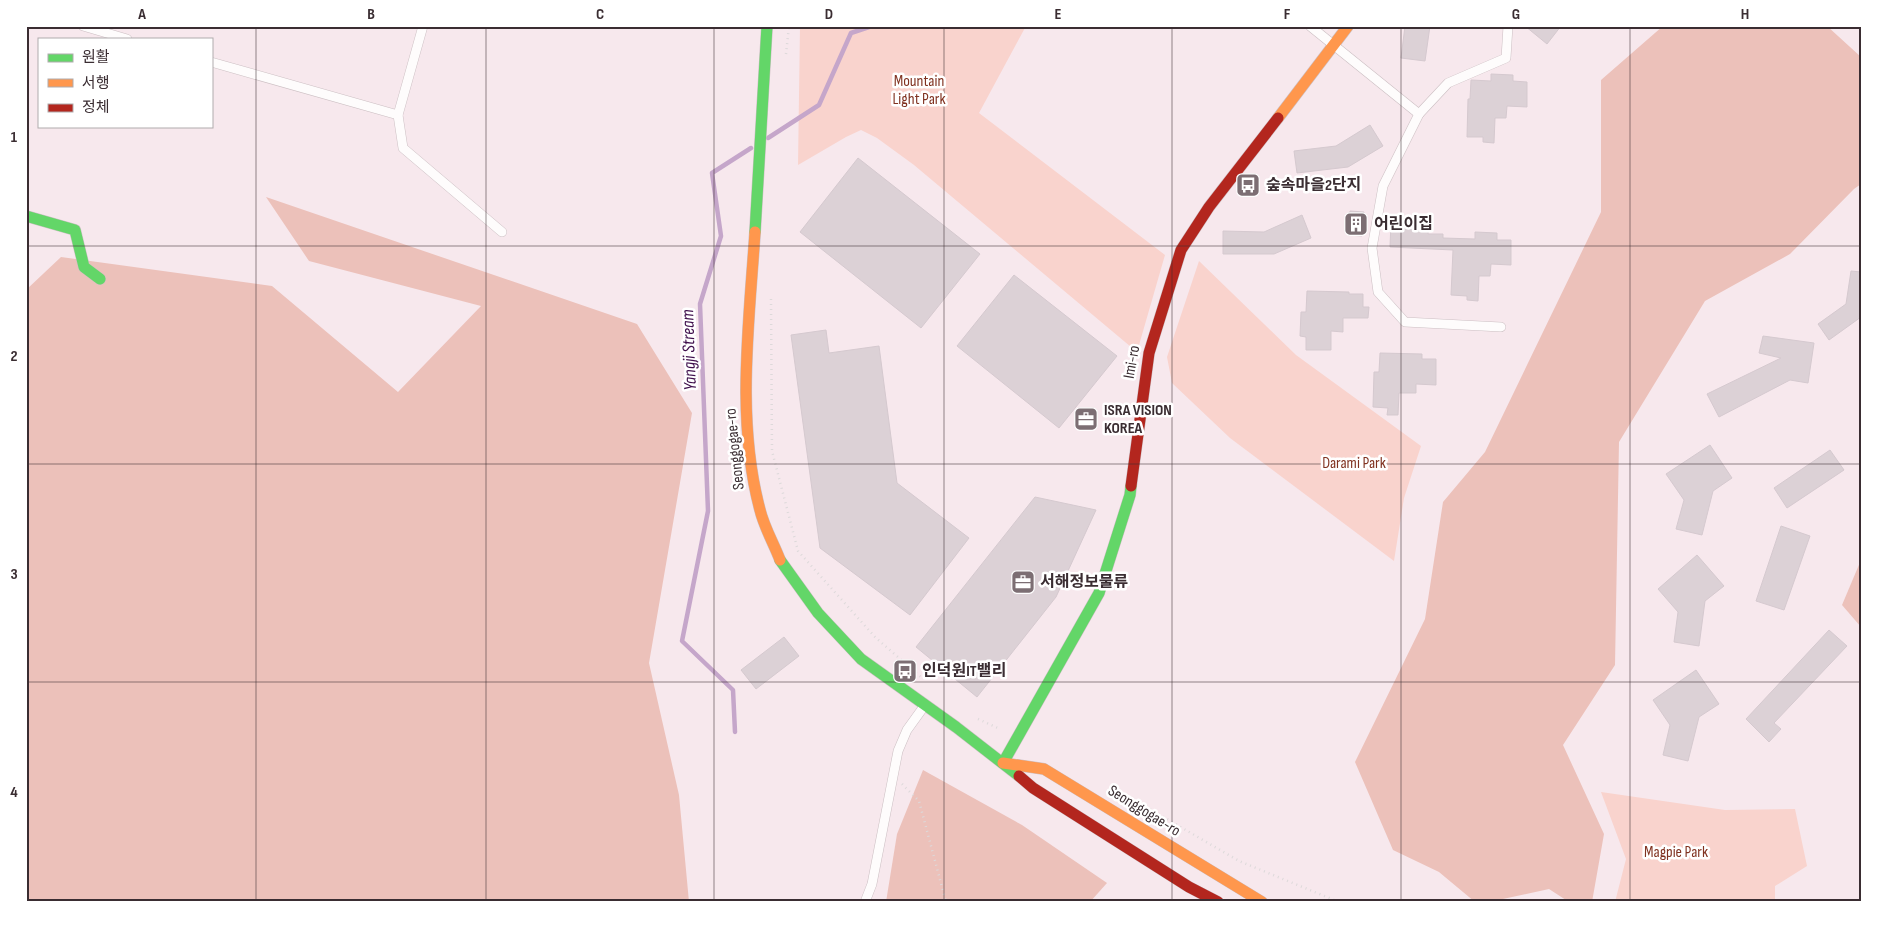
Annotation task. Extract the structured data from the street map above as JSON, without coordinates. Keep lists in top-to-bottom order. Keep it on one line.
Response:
{"streets":{"street":["Imi-ro","Seonggogae-ro"]},"crossings":[["Imi-ro","Seonggogae-ro"]],"water":["Yangji Stream"],"parks":["Mountain Light Park","Darami Park","Magpie Park"],"places":{"bus stop":["숲속마을2단지","인덕원IT밸리"],"building":["어린이집"],"office":["ISRA VISION KOREA","서해정보물류"]},"legend":["원활","서행","정체"],"grid":{"columns":["A","B","C","D","E","F","G","H"],"rows":["1","2","3","4"]}}
